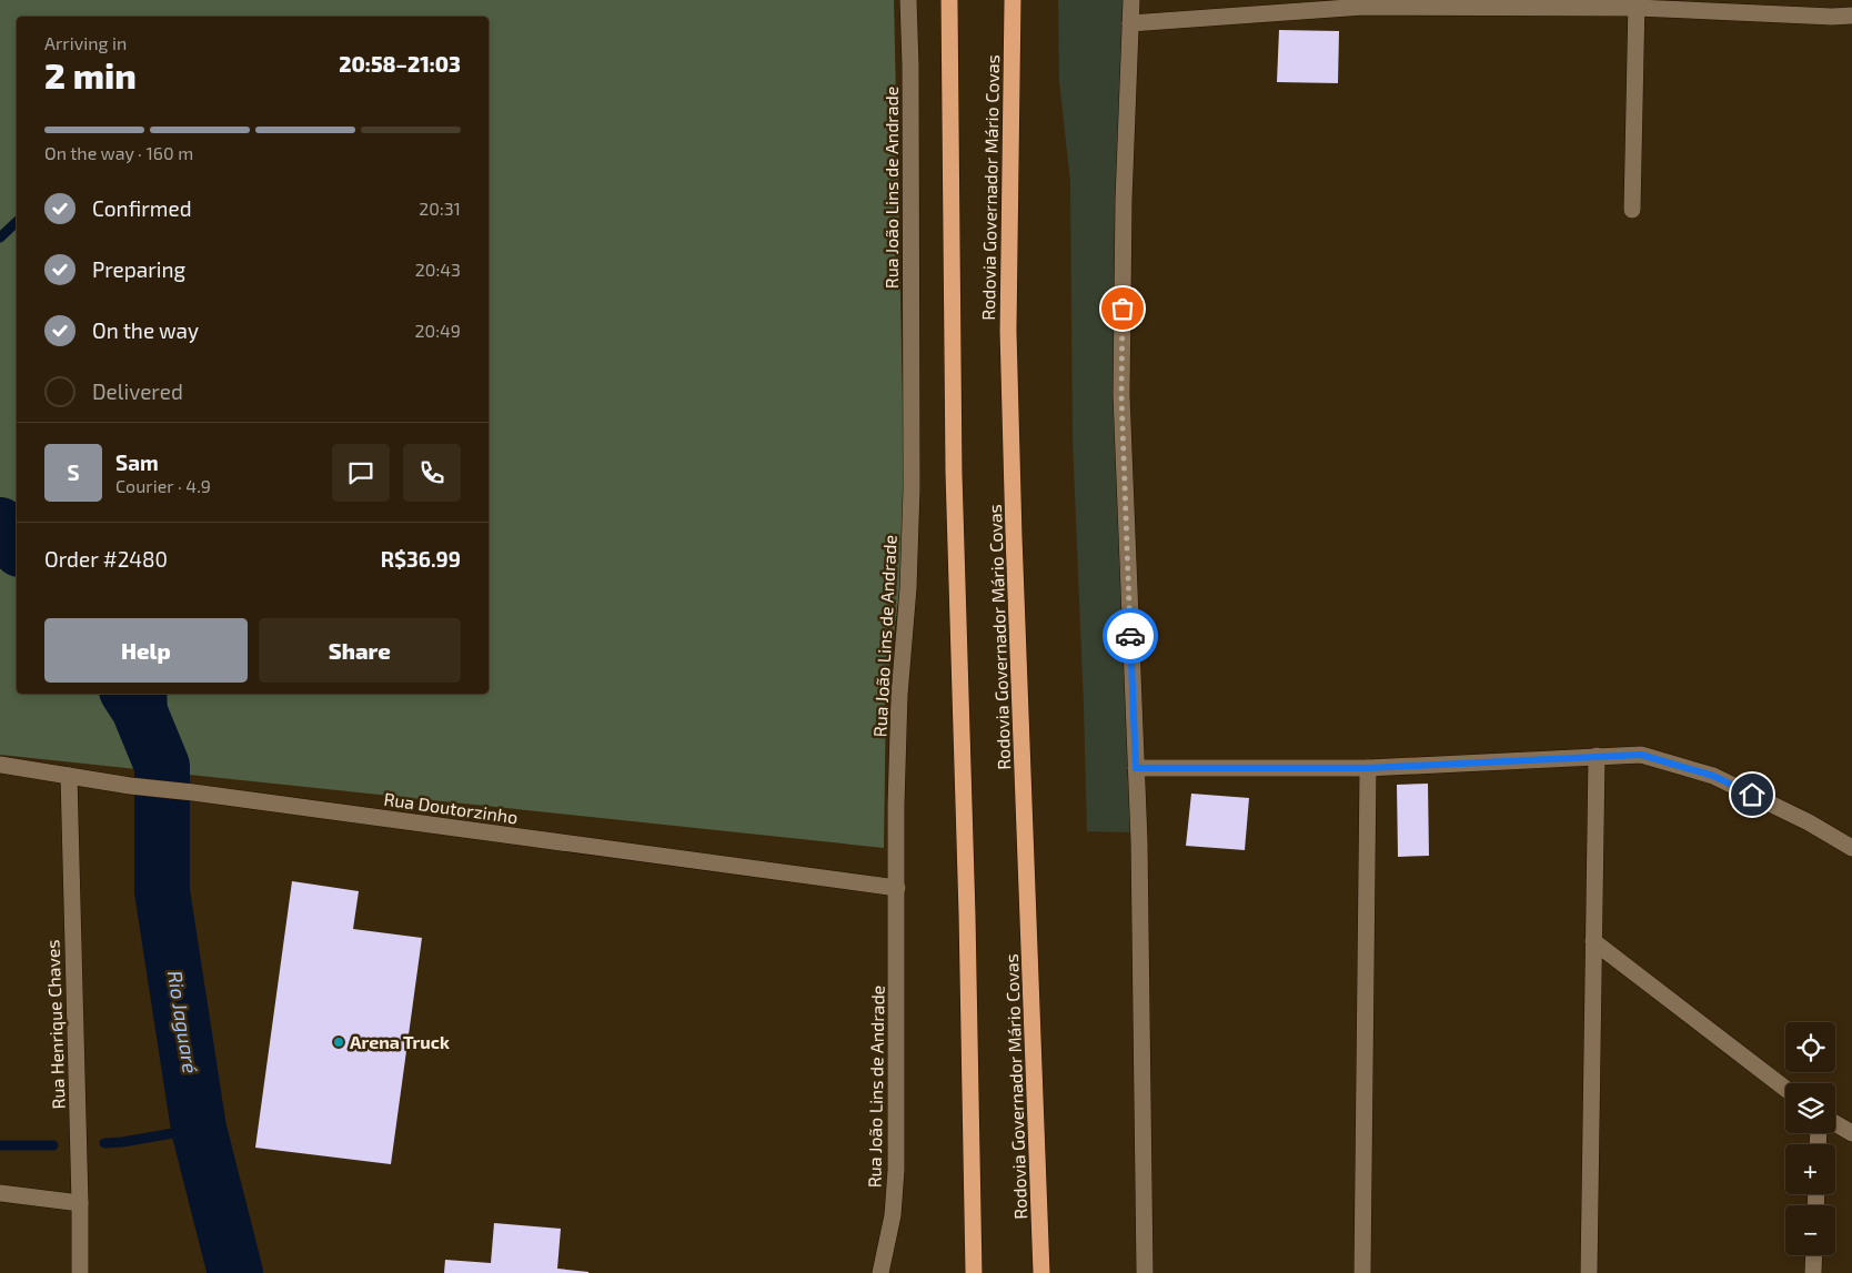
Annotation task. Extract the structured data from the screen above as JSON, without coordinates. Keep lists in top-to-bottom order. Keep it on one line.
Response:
{"streets":{"highway":["Rodovia Governador Mário Covas"],"street":["Rua João Lins de Andrade","Rua Doutorzinho","Rua Henrique Chaves"]},"crossings":[["Rua João Lins de Andrade","Rua Doutorzinho"],["Rua Doutorzinho","Rua Henrique Chaves"]],"water":["Rio Jaguaré"],"places":["Arena Truck"],"page":{"heading":["2 min","Arriving in","20:58–21:03"],"panel":["Sam","Courier · 4.9","Order #2480","R$36.99"],"bar":"On the way · 160 m","list":[["Confirmed","20:31"],["Preparing","20:43"],["On the way","20:49"],"Delivered"],"round":"S","buttons":["Help","Share"],"map_buttons":["+","−"]}}
